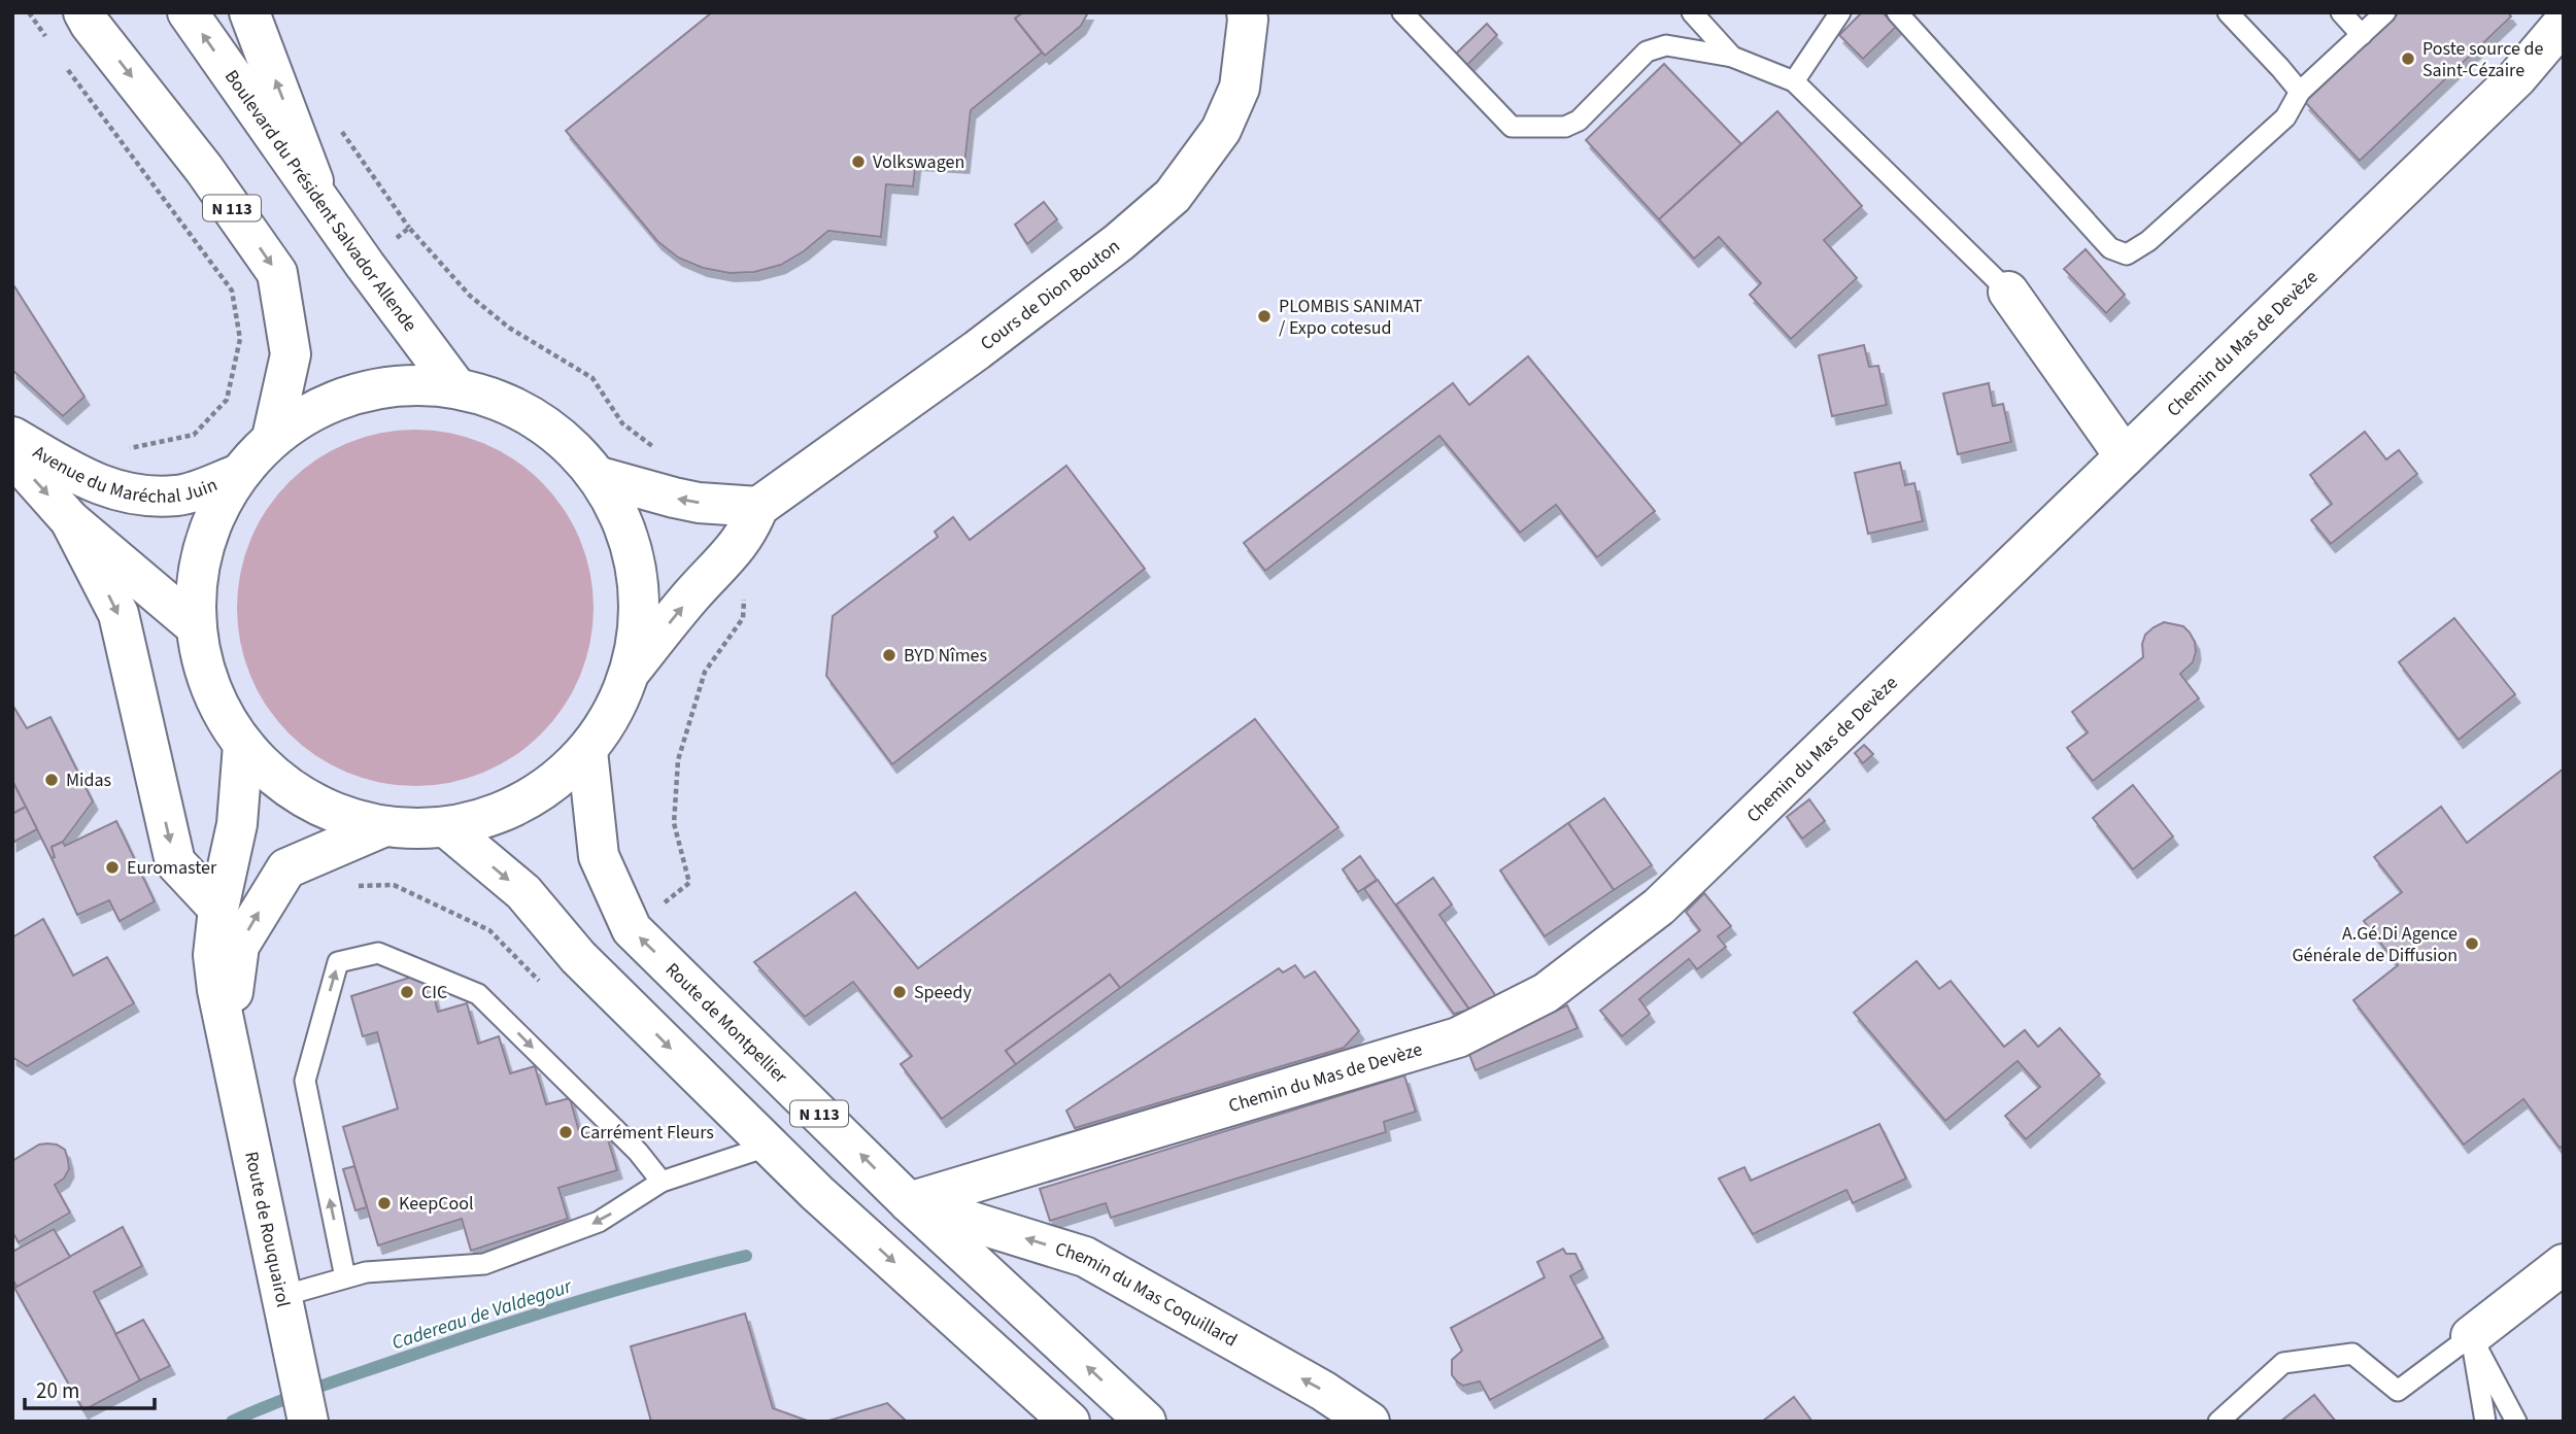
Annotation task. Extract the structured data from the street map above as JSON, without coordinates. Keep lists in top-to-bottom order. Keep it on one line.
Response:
{"streets":{"street":["Boulevard du Président Salvador Allende","N 113","Cours de Dion Bouton","Chemin du Mas de Devèze","Avenue du Maréchal Juin","Route de Montpellier","Route de Rouquairol","Chemin du Mas Coquillard"]},"crossings":[["Chemin du Mas de Devèze","Route de Montpellier"],["Chemin du Mas de Devèze","Chemin du Mas Coquillard"],["Route de Montpellier","Chemin du Mas Coquillard"]],"water":["Cadereau de Valdegour"],"places":["Poste source de Saint-Cézaire","Volkswagen","PLOMBIS SANIMAT / Expo cotesud","BYD Nîmes","Midas","Euromaster","A.Gé.Di Agence Générale de Diffusion","CIC","Speedy","Carrément Fleurs","KeepCool"],"scale_bar":"20 m"}
